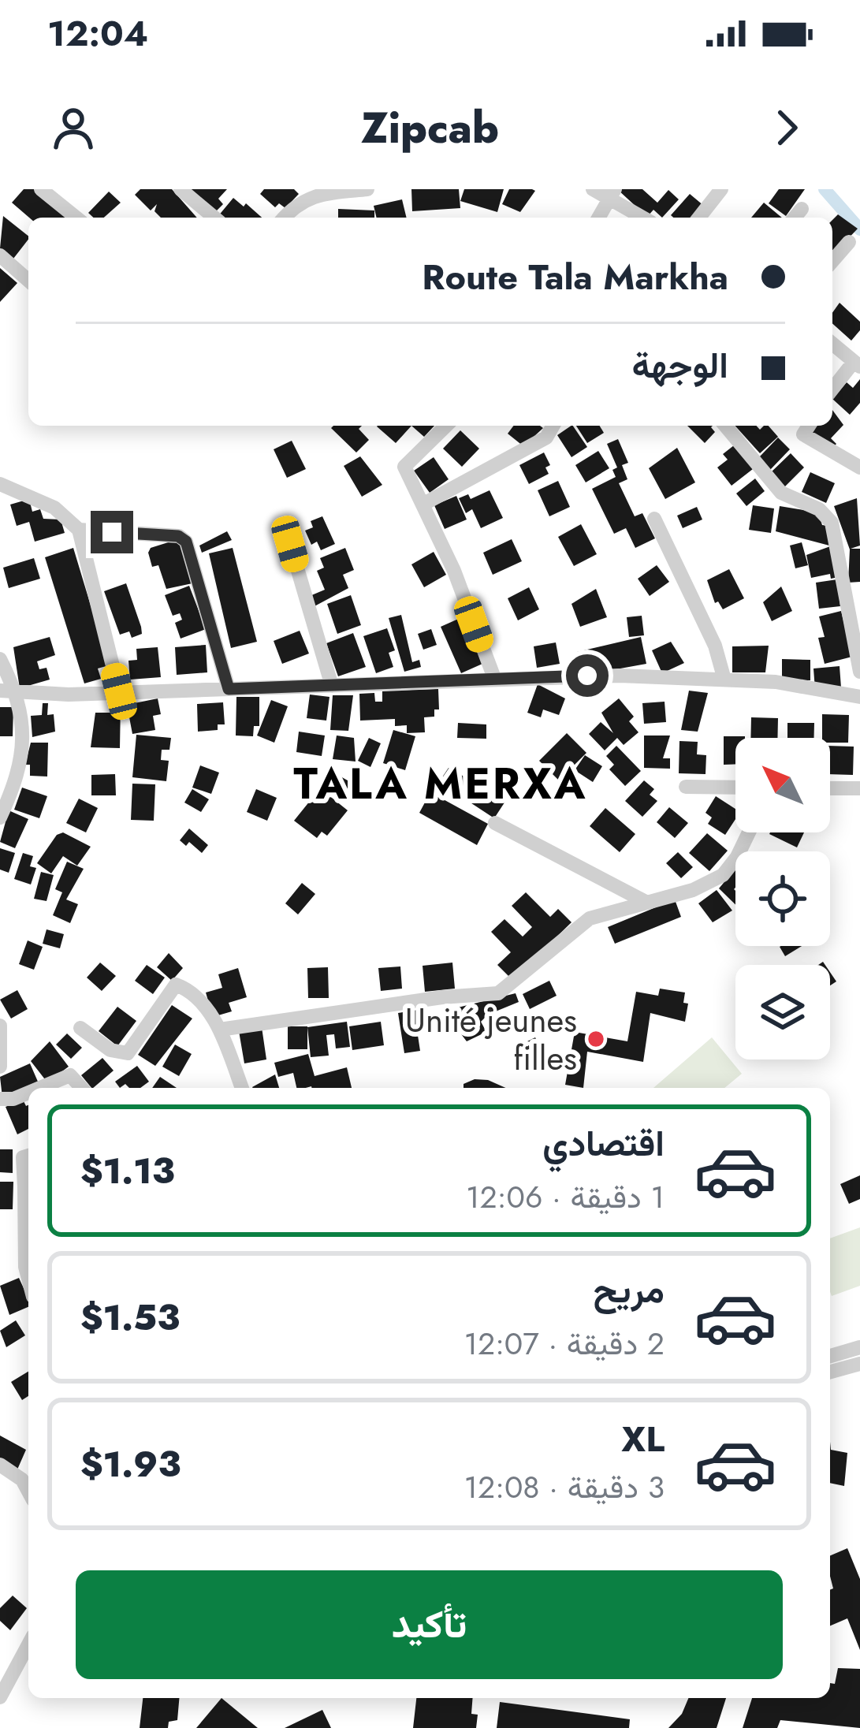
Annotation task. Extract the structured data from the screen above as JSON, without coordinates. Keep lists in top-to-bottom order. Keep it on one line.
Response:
{"districts":["TALA MERXA"],"places":["Unité jeunes filles"],"north":"top left","page":{"status":"12:04","header":"Zipcab","banner":["Route Tala Markha","الوجهة"],"list":[{"name":"اقتصادي","note":"1 دقيقة · 12:06","value":"$1.13"},{"name":"مريح","note":"2 دقيقة · 12:07","value":"$1.53"},{"name":"XL","note":"3 دقيقة · 12:08","value":"$1.93"}],"buttons":"تأكيد"}}
